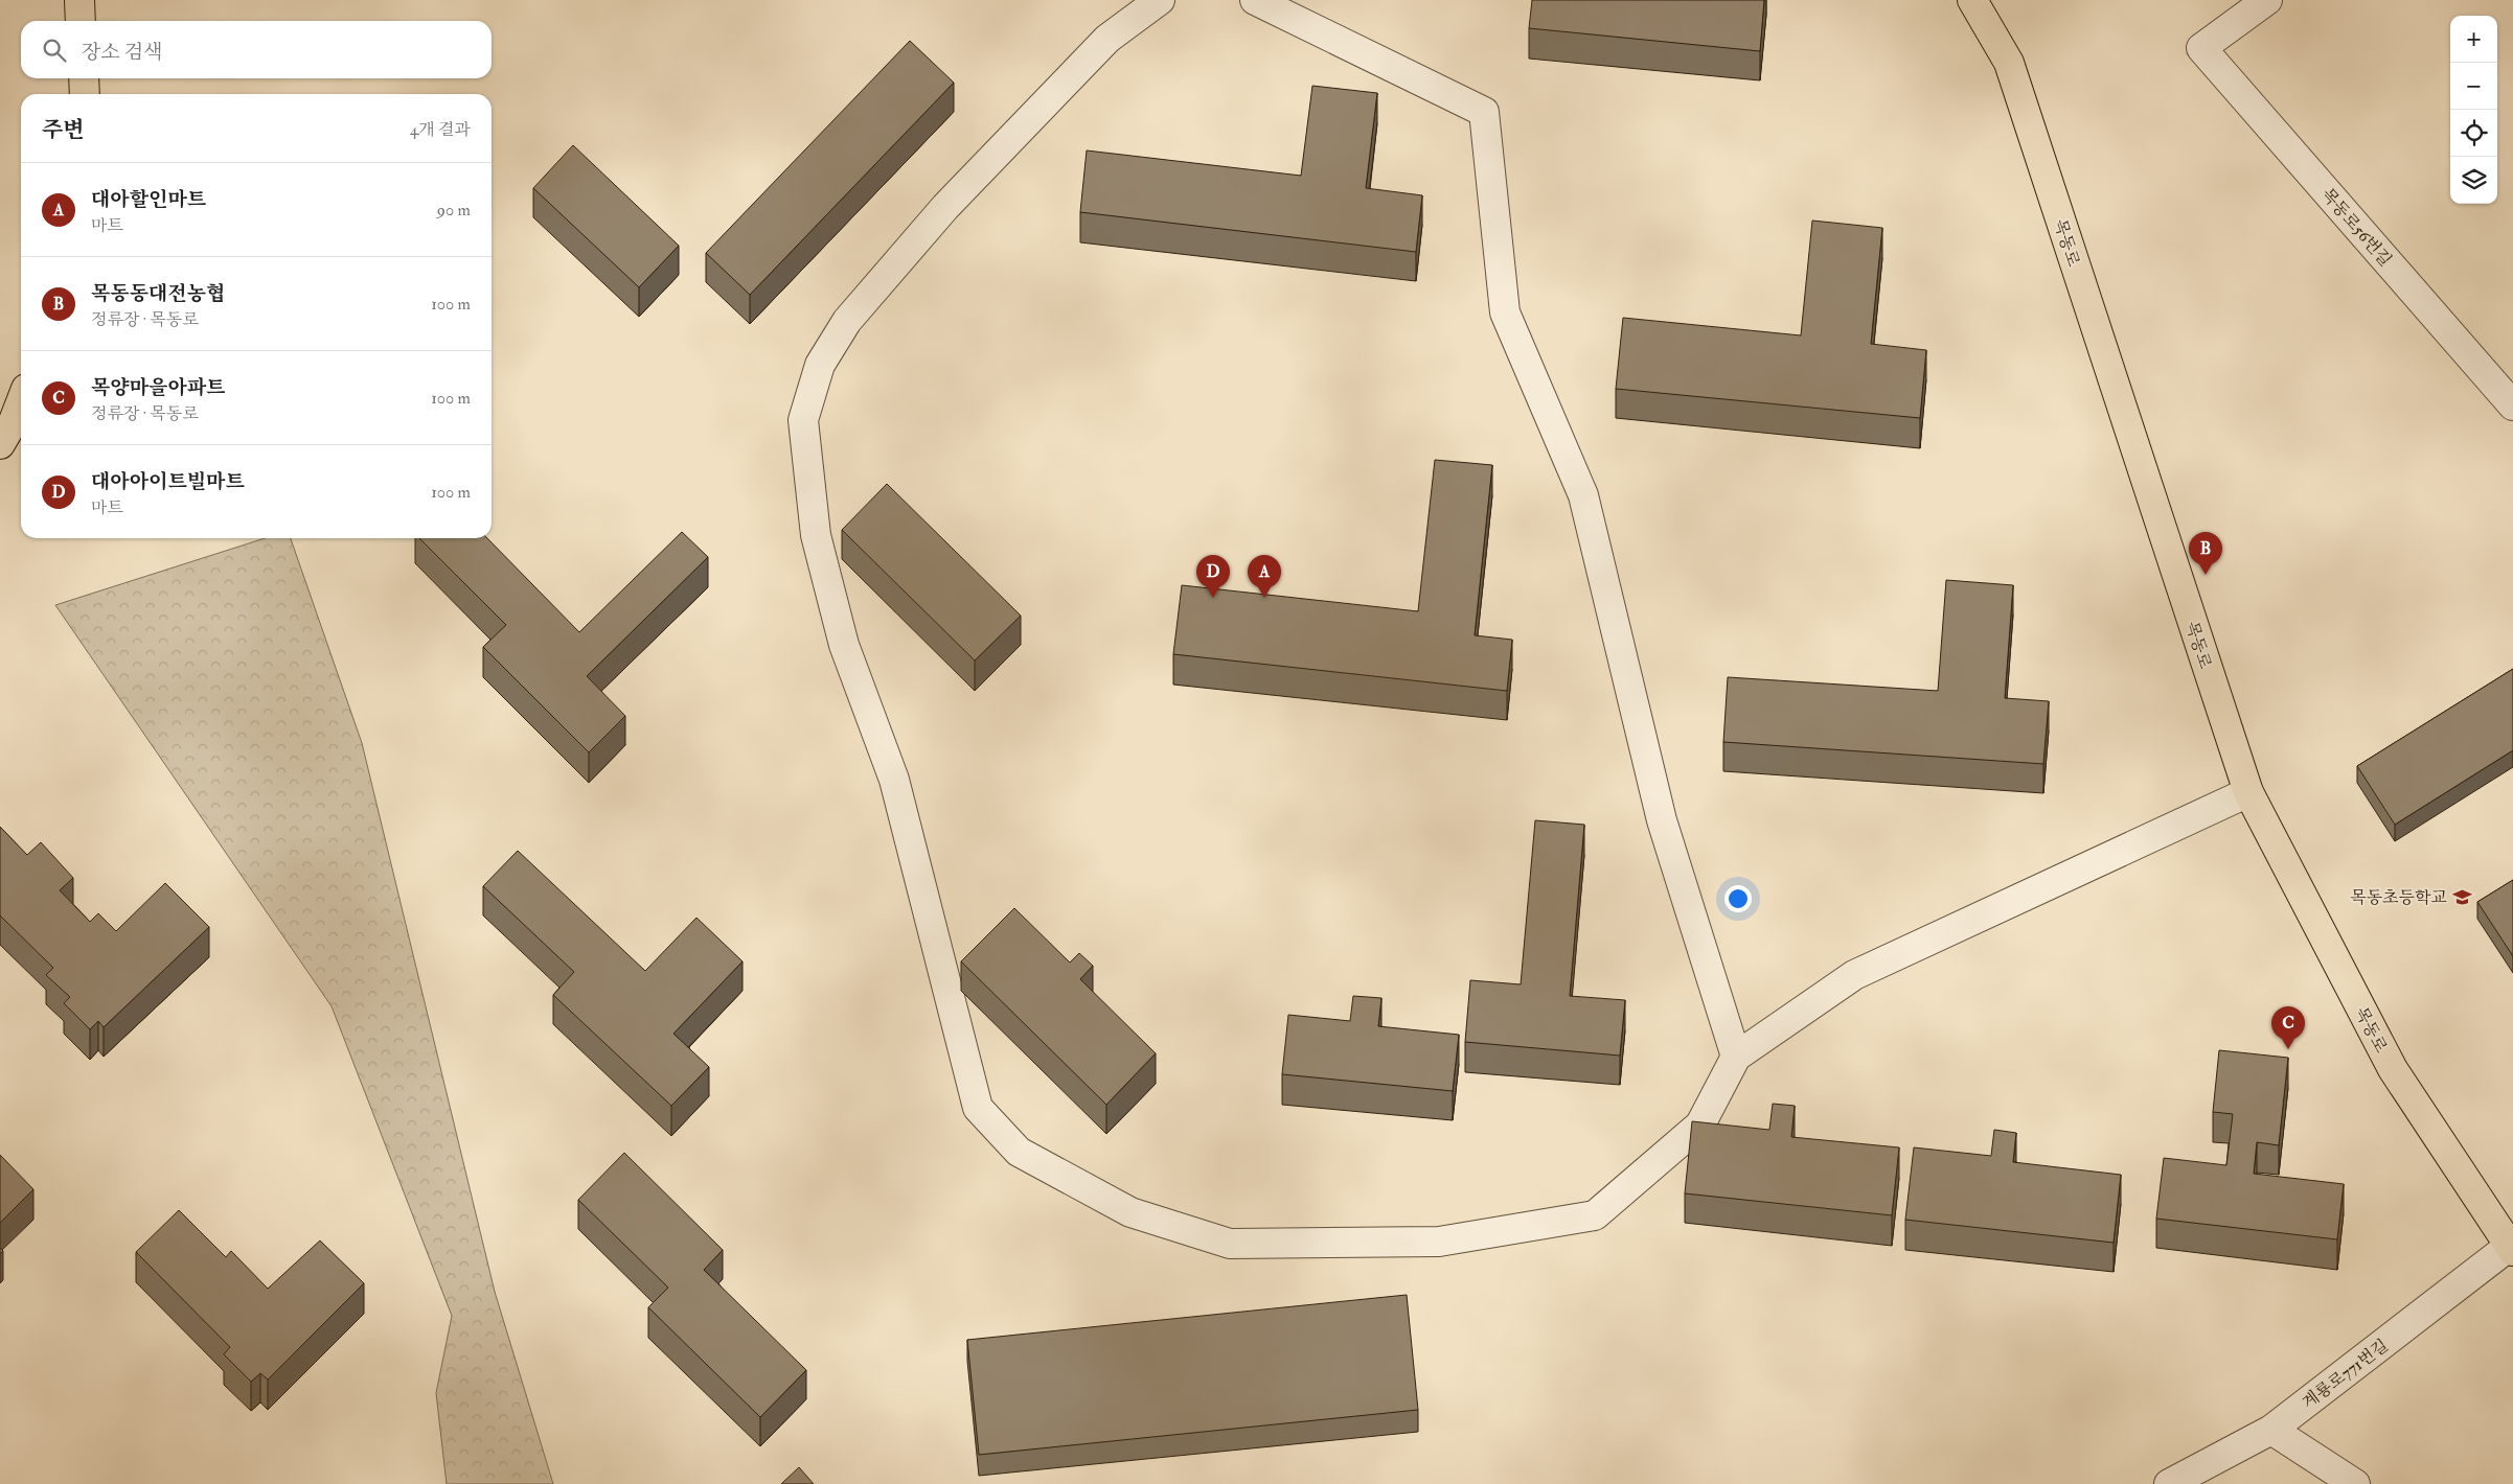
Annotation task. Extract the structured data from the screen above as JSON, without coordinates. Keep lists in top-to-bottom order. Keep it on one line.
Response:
{"streets":{"main road":["목동로"],"street":["목동로56번길","계룡로771번길"]},"crossings":[["목동로","계룡로771번길"]],"places":{"school or university":["목동초등학교"]},"page":{"map_buttons":["+","−"],"search":"장소 검색","heading":["주변","4개 결과"],"list":[{"mark":"A","name":"대아할인마트","note":"마트","value":"90 m"},{"mark":"B","name":"목동동대전농협","note":"정류장 · 목동로","value":"100 m"},{"mark":"C","name":"목양마을아파트","note":"정류장 · 목동로","value":"100 m"},{"mark":"D","name":"대아아이트빌마트","note":"마트","value":"100 m"}],"pins":["B","A","D","C"]}}
